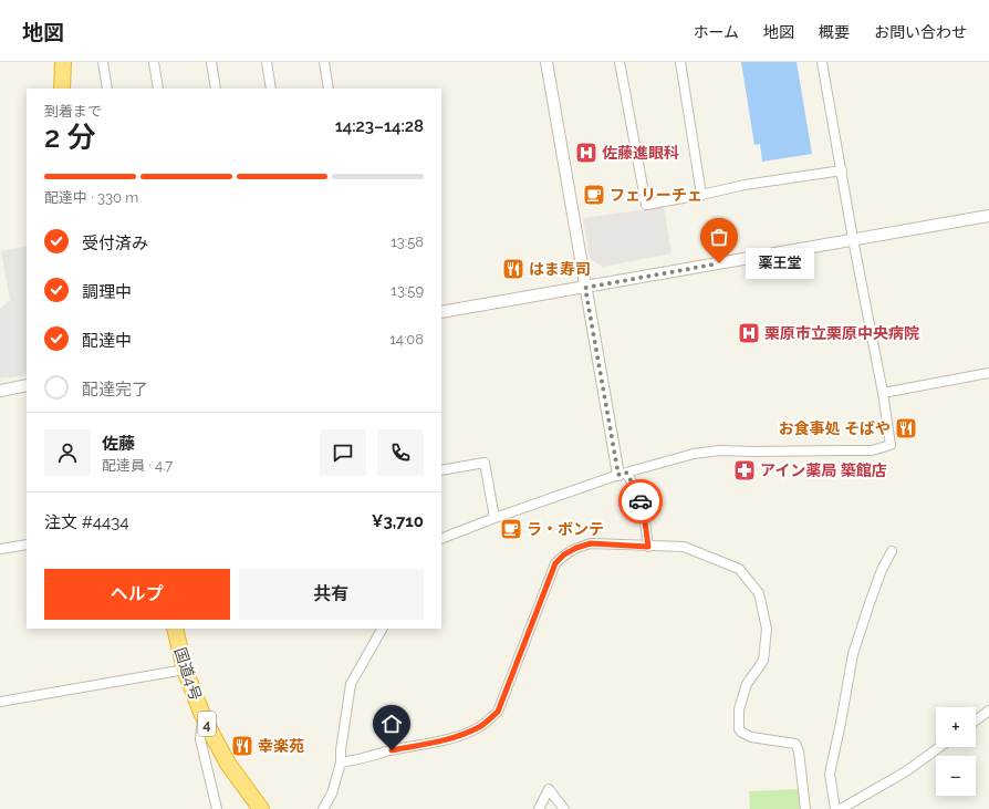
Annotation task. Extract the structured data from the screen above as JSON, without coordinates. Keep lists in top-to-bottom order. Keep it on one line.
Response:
{"streets":{"highway":["国道4号","4"]},"places":{"hospital":["佐藤進眼科","栗原市立栗原中央病院"],"cafe":["フェリーチェ","ラ・ボンテ"],"other":["薬王堂"],"restaurant":["はま寿司","お食事処 そばや","幸楽苑"],"pharmacy":["アイン薬局 築館店"]},"page":{"header":"地図","nav":["ホーム","地図","概要","お問い合わせ"],"heading":["2 分","到着まで","14:23–14:28"],"panel":["佐藤","配達員 · 4.7","注文 #4434","¥3,710"],"bar":"配達中 · 330 m","list":[["受付済み","13:58"],["調理中","13:59"],["配達中","14:08"],"配達完了"],"bubble":"薬王堂","buttons":["ヘルプ","共有"],"map_buttons":["+","−"]}}
